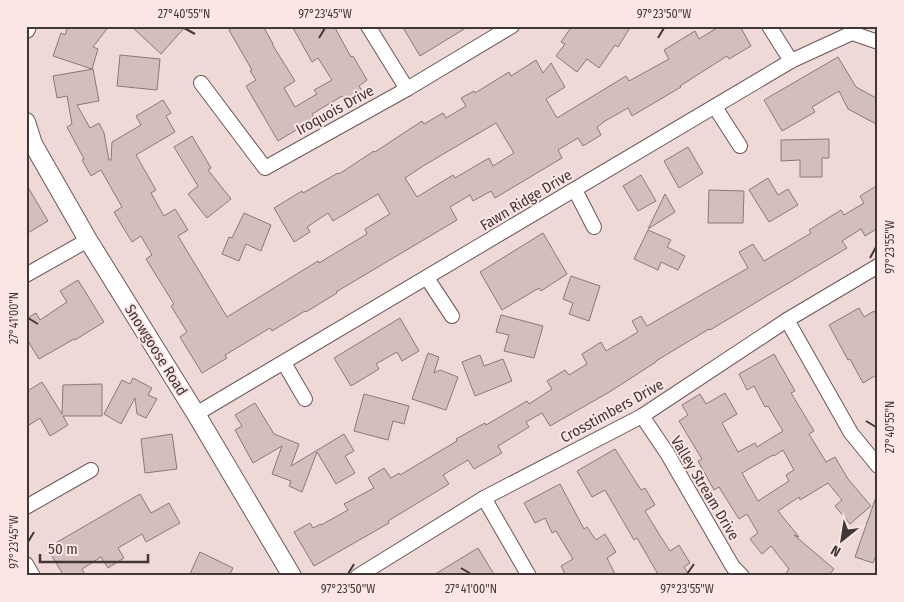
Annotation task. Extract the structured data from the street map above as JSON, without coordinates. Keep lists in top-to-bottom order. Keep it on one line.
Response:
{"streets":{"street":["Iroquois Drive","Fawn Ridge Drive","Snowgoose Road","Crosstimbers Drive","Valley Stream Drive"]},"crossings":[["Fawn Ridge Drive","Snowgoose Road"],["Crosstimbers Drive","Valley Stream Drive"]],"scale_bar":"50 m","north":"bottom left","coordinates":["27°40'55\"N","97°23'45\"W","97°23'50\"W","97°23'55\"W","27°41'00\"N"]}
